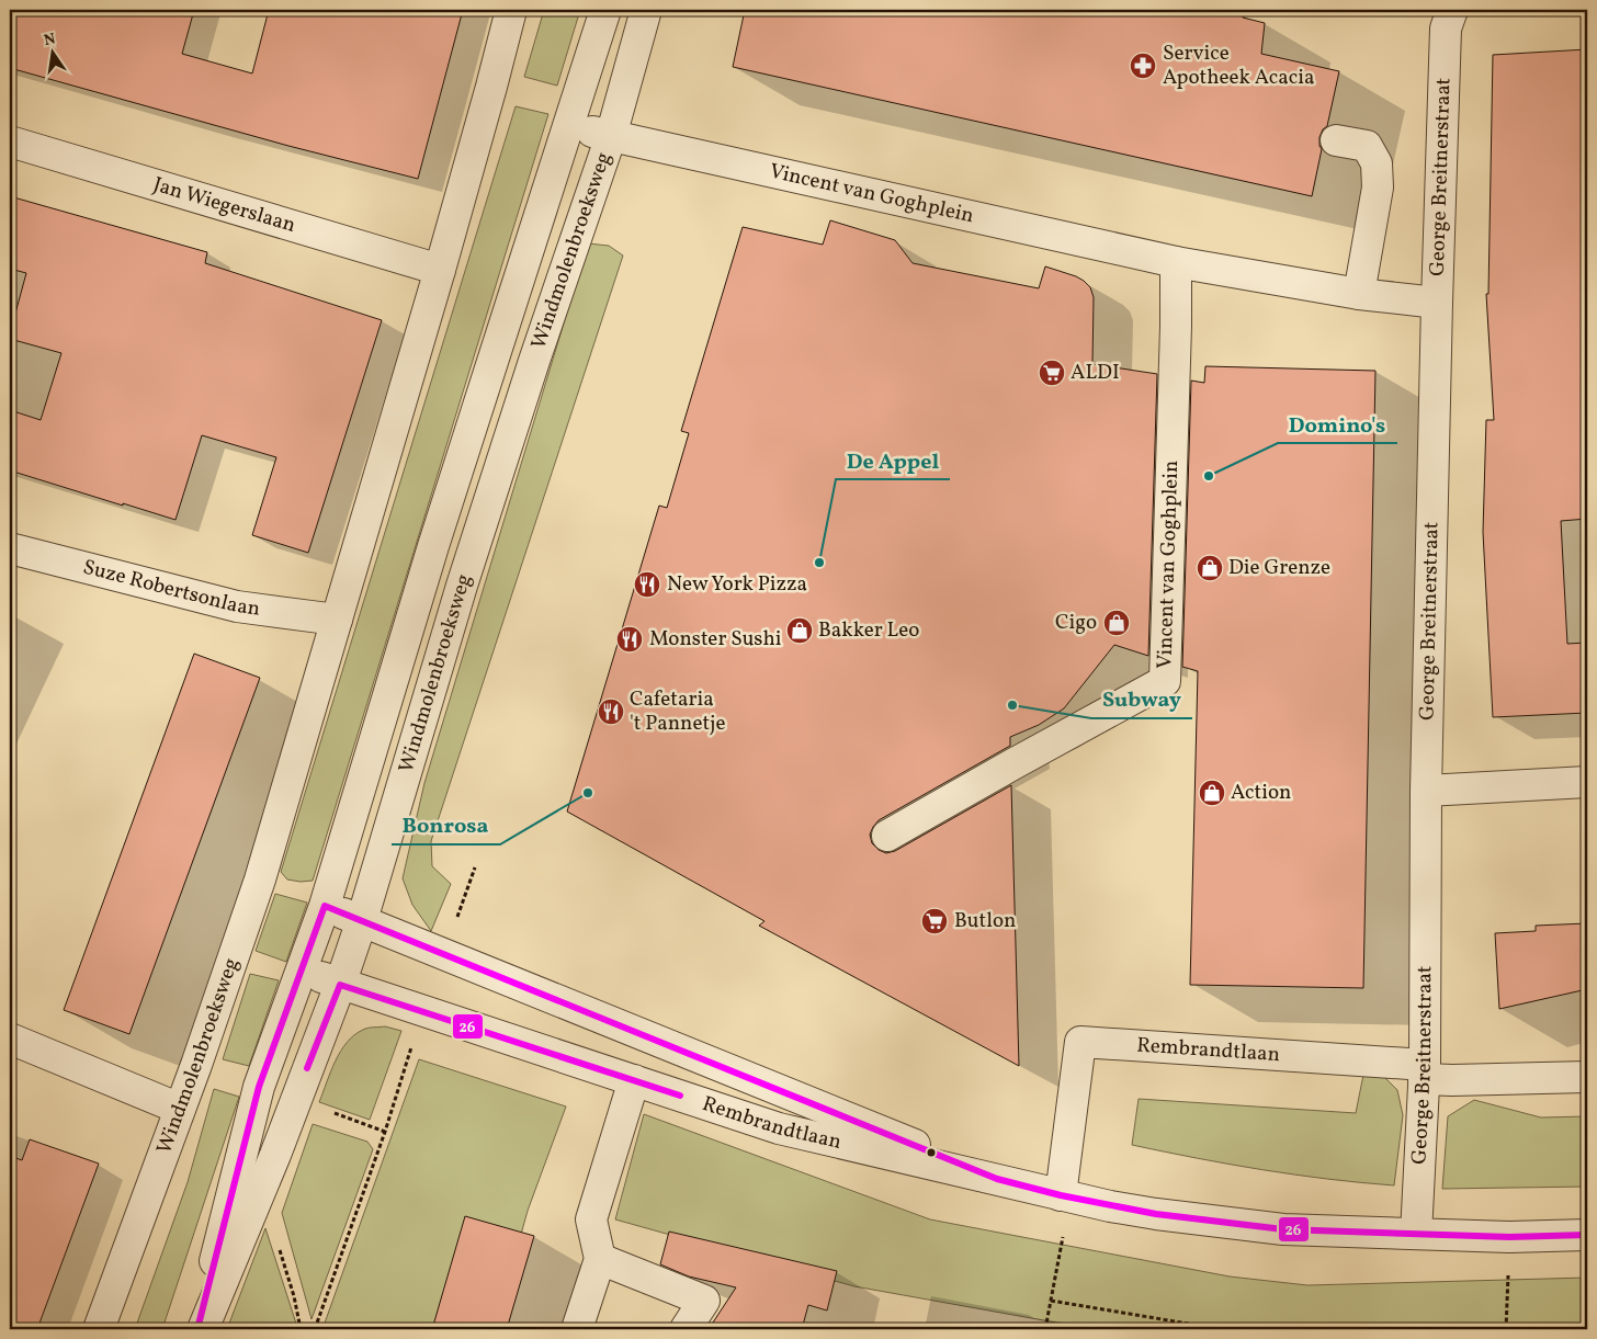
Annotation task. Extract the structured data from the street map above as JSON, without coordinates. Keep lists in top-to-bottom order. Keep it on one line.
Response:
{"streets":{"street":["George Breitnerstraat","Vincent van Goghplein","Jan Wiegerslaan","Windmolenbroeksweg","Suze Robertsonlaan","Rembrandtlaan"]},"crossings":[["George Breitnerstraat","Vincent van Goghplein"],["George Breitnerstraat","Rembrandtlaan"],["Vincent van Goghplein","Windmolenbroeksweg"],["Jan Wiegerslaan","Windmolenbroeksweg"],["Windmolenbroeksweg","Suze Robertsonlaan"],["Windmolenbroeksweg","Rembrandtlaan"]],"places":{"pharmacy":["Service Apotheek Acacia"],"supermarket":["ALDI","Butlon"],"other":["Domino's","De Appel","Subway","Bonrosa"],"shop":["Die Grenze","Cigo","Bakker Leo","Action"],"restaurant":["New York Pizza","Monster Sushi","Cafetaria 't Pannetje"]},"lines":["transit line 26"],"north":"top"}
